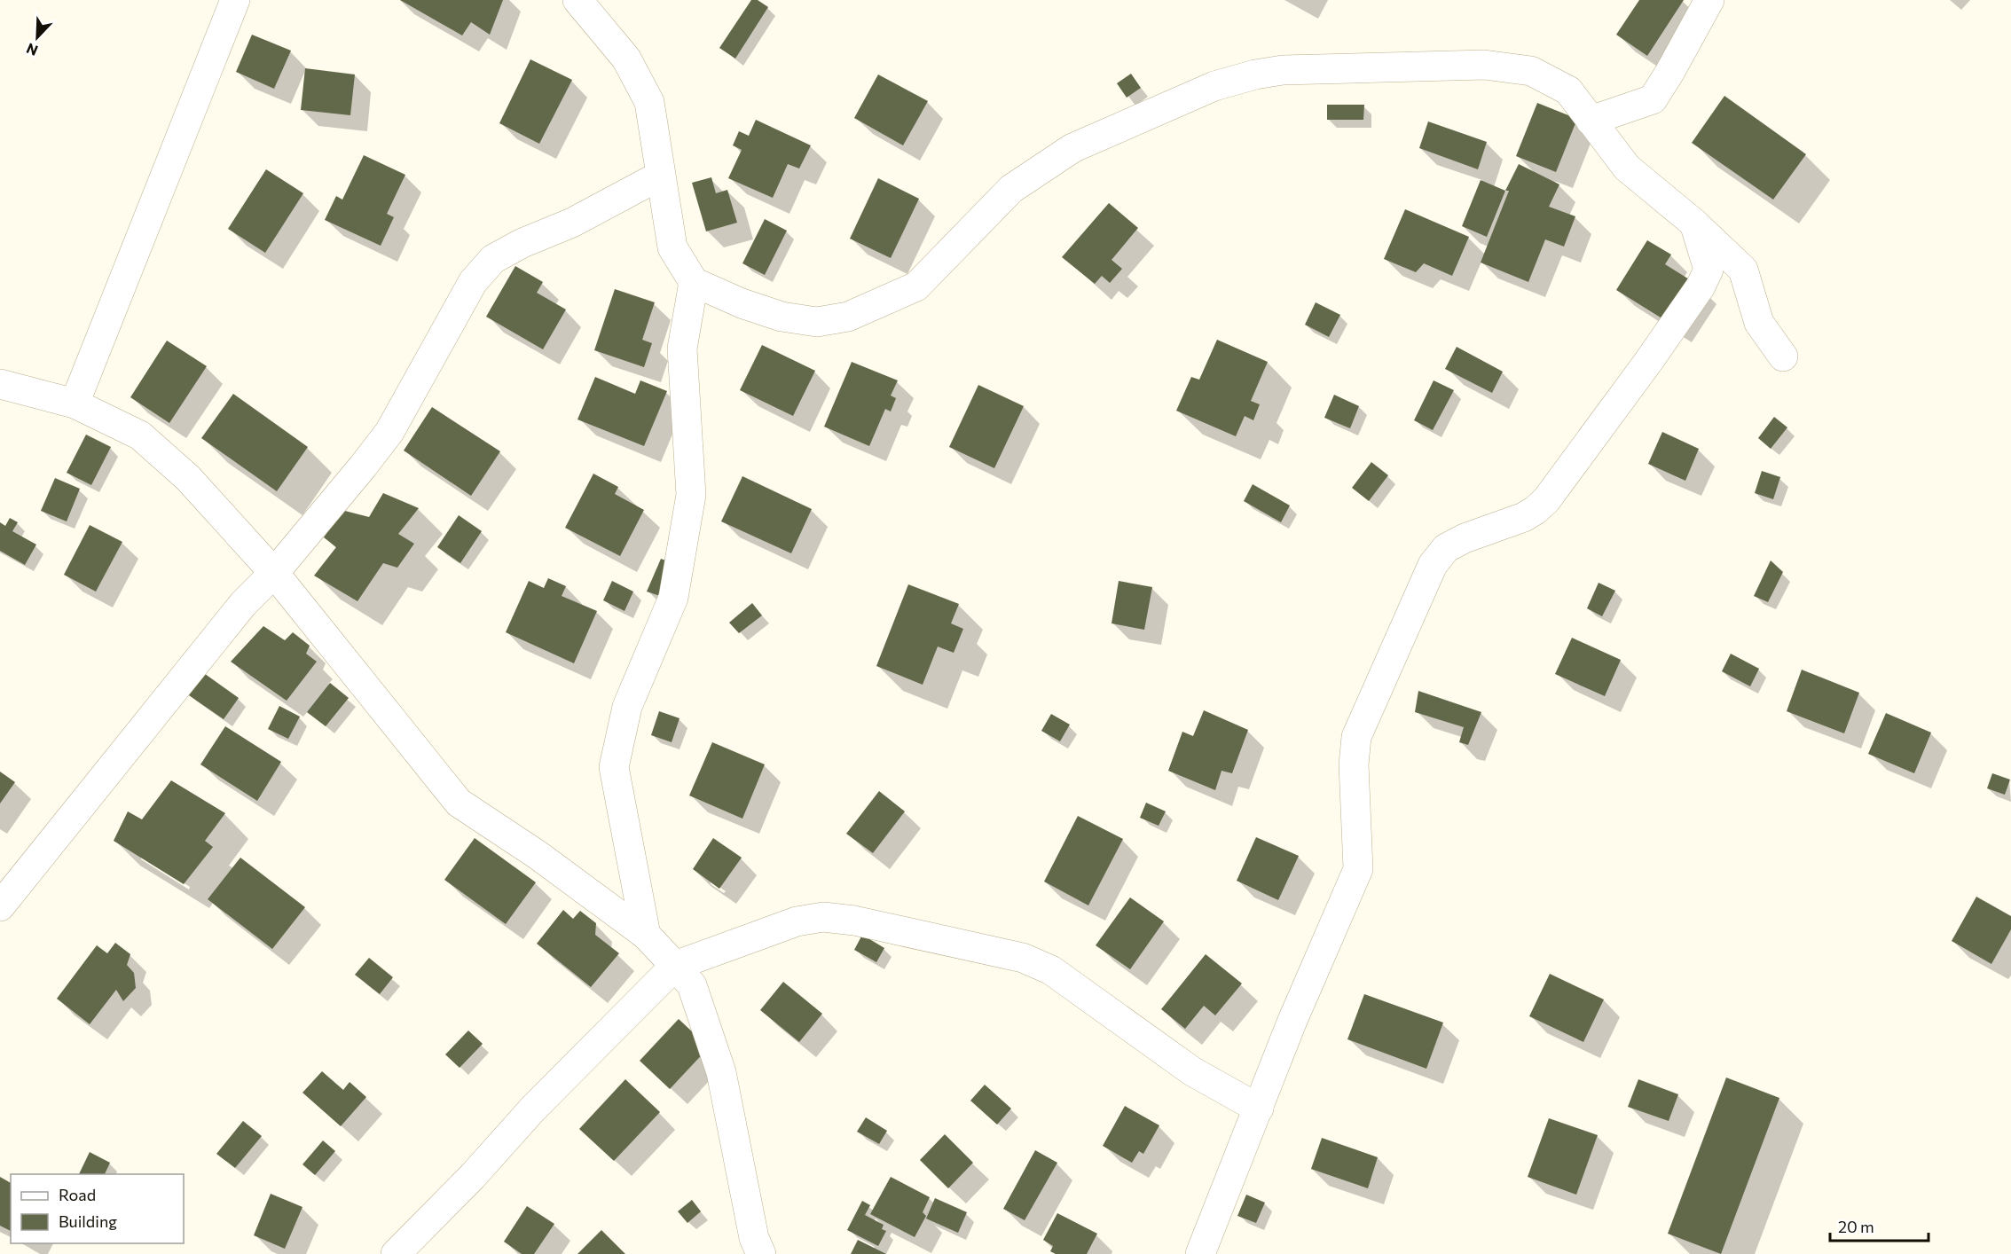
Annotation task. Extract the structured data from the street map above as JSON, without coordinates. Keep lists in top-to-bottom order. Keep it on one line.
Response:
{"legend":["Road","Building"],"scale_bar":"20 m","north":"bottom left"}
